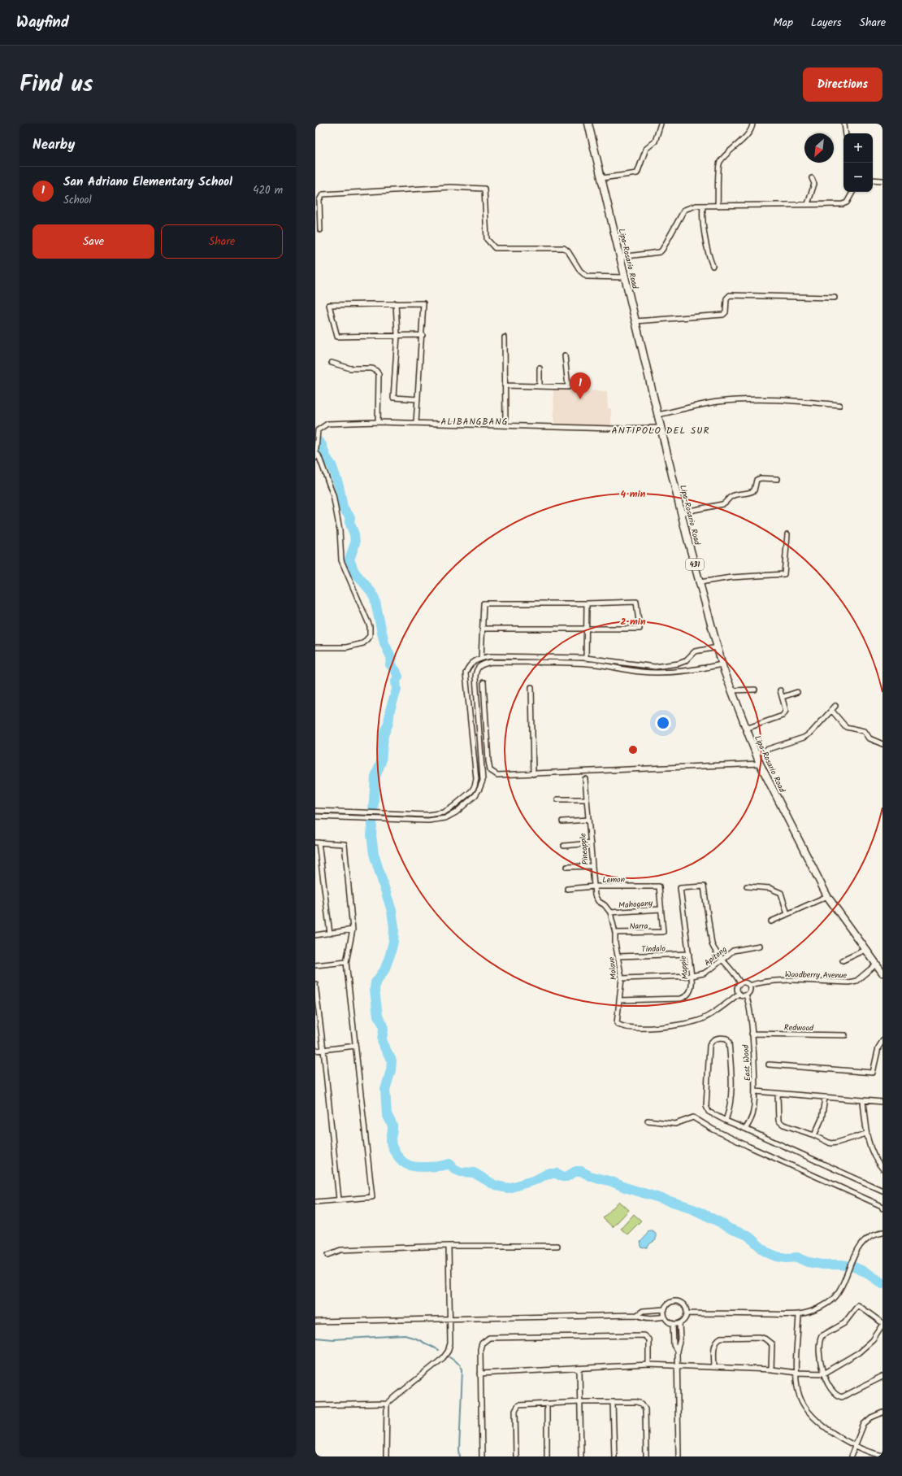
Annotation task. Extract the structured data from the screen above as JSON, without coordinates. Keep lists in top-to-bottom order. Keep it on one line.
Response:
{"streets":{"main road":["Lipa-Rosario Road","431"],"street":["Pineapple","Lemon","Mahogany","Narra","Tindalo","Apitong","Mapple","Molave","Woodberry Avenue","Redwood","East Wood"]},"crossings":[["Lipa-Rosario Road","Woodberry Avenue"],["Pineapple","Lemon"],["Pineapple","Mahogany"],["Pineapple","Molave"],["Lemon","Mahogany"],["Lemon","Narra"],["Mahogany","Narra"],["Mahogany","Molave"],["Narra","Molave"],["Tindalo","Mapple"],["Tindalo","Molave"],["Apitong","Mapple"],["Apitong","Molave"],["Mapple","Molave"],["Molave","Woodberry Avenue"],["Molave","East Wood"],["Woodberry Avenue","East Wood"],["Redwood","East Wood"]],"districts":["ALIBANGBANG","ANTIPOLO DEL SUR"],"north":"bottom left","page":{"header":"Wayfind","nav":["Map","Layers","Share"],"title":"Find us","buttons":["Directions",["Save","Share"]],"heading":"Nearby","map_buttons":["+","−"],"list":[{"mark":"1","name":"San Adriano Elementary School","note":"School","value":"420 m"}],"pins":"1"},"rings":["4 min","2 min"]}
